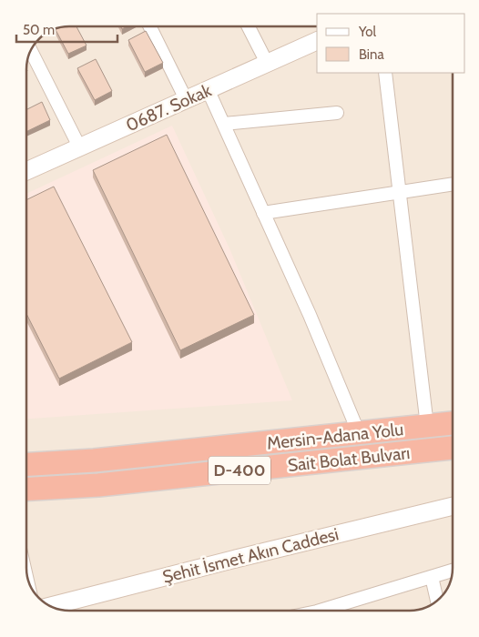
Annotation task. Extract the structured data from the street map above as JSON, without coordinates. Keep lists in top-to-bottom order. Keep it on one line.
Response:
{"streets":{"highway":["Mersin-Adana Yolu","Sait Bolat Bulvarı","D-400"],"street":["0687. Sokak","Şehit İsmet Akın Caddesi"]},"legend":["Yol","Bina"],"scale_bar":"50 m"}
